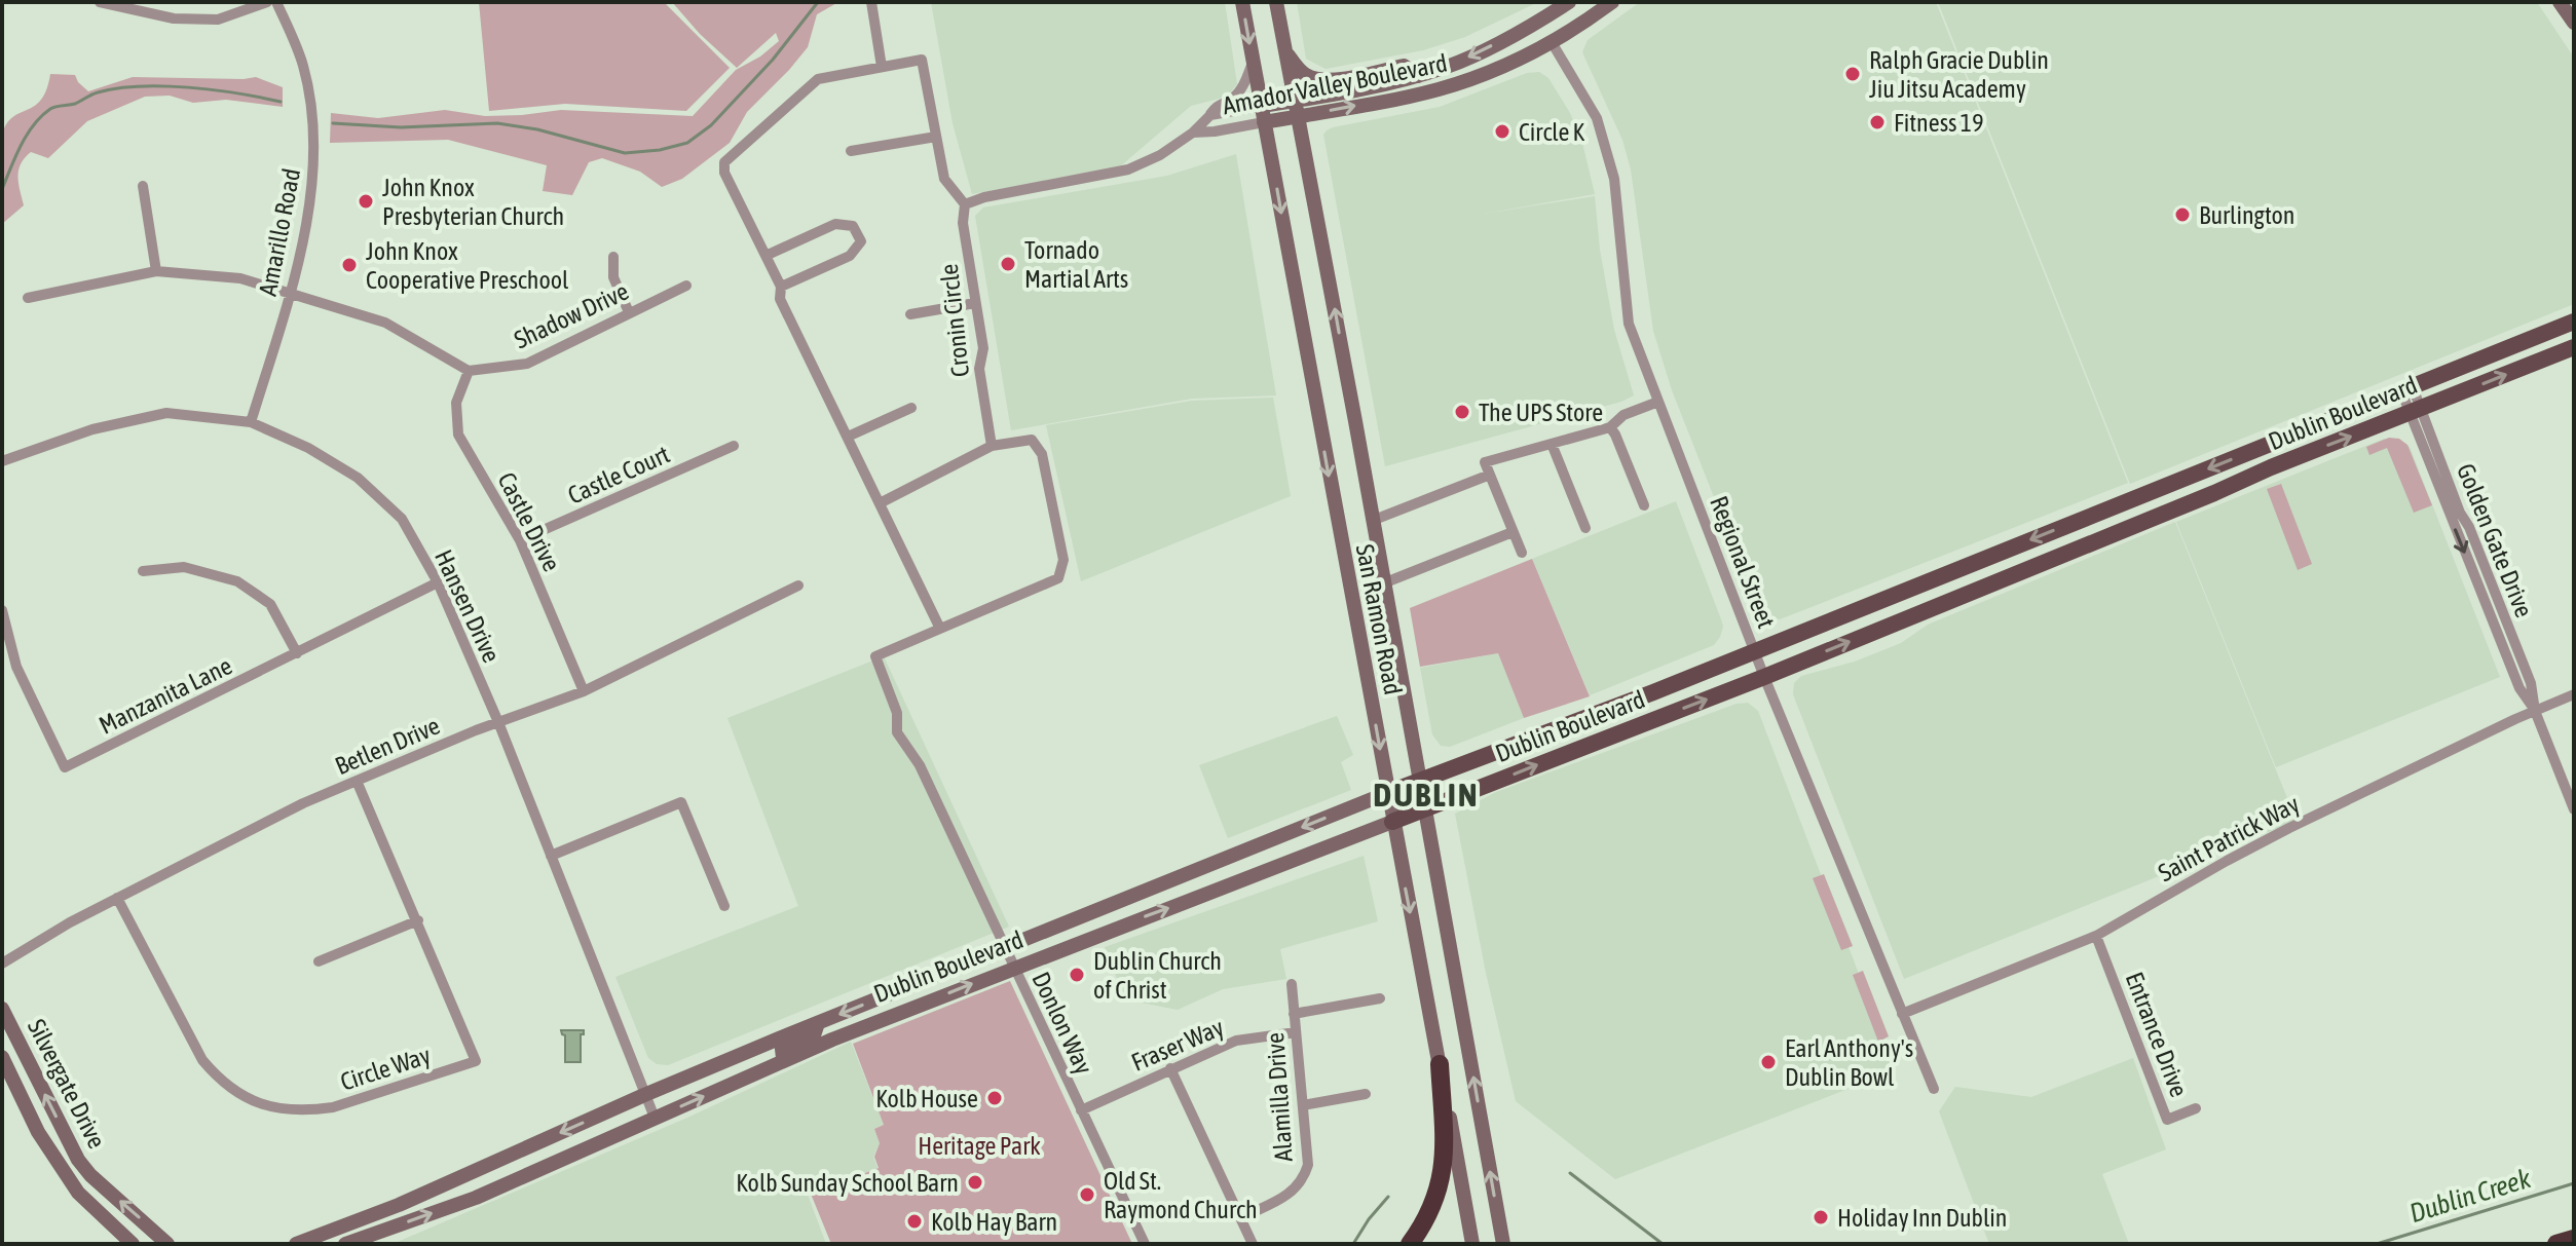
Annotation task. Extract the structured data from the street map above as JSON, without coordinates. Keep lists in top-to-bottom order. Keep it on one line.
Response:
{"streets":{"main road":["Dublin Boulevard"],"street":["Amador Valley Boulevard","Amarillo Road","Shadow Drive","Cronin Circle","Castle Court","Castle Drive","Golden Gate Drive","Regional Street","Hansen Drive","San Ramon Road","Manzanita Lane","Betlen Drive","Saint Patrick Way","Donlon Way","Entrance Drive","Fraser Way","Circle Way","Silvergate Drive","Alamilla Drive"]},"crossings":[["Amador Valley Boulevard","Cronin Circle"],["Amador Valley Boulevard","Regional Street"],["Amador Valley Boulevard","San Ramon Road"],["Amarillo Road","Hansen Drive"],["Shadow Drive","Castle Drive"],["Dublin Boulevard","Golden Gate Drive"],["Dublin Boulevard","Regional Street"],["Dublin Boulevard","Hansen Drive"],["Dublin Boulevard","San Ramon Road"],["Dublin Boulevard","Donlon Way"],["Castle Court","Castle Drive"],["Castle Drive","Betlen Drive"],["Golden Gate Drive","Saint Patrick Way"],["Regional Street","Saint Patrick Way"],["Hansen Drive","Manzanita Lane"],["Hansen Drive","Betlen Drive"],["Betlen Drive","Circle Way"],["Saint Patrick Way","Entrance Drive"],["Donlon Way","Fraser Way"],["Fraser Way","Alamilla Drive"]],"districts":["DUBLIN"],"water":["Dublin Creek"],"parks":["Heritage Park"],"places":["Ralph Gracie Dublin Jiu Jitsu Academy","Fitness 19","Circle K","John Knox Presbyterian Church","Burlington","Tornado Martial Arts","John Knox Cooperative Preschool","The UPS Store","Dublin Church of Christ","Earl Anthony's Dublin Bowl","Kolb House","Kolb Sunday School Barn","Old St. Raymond Church","Holiday Inn Dublin","Kolb Hay Barn"]}
